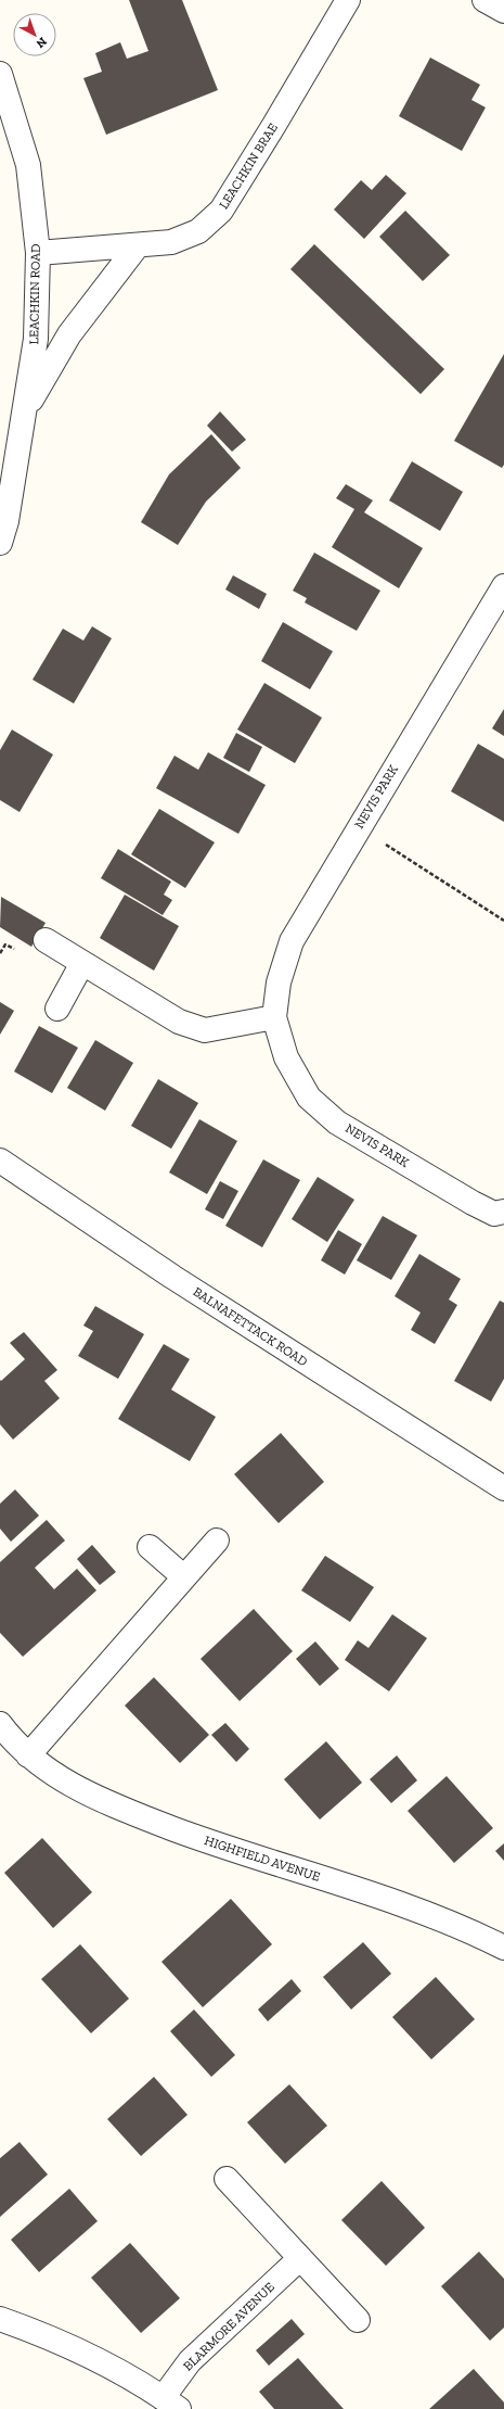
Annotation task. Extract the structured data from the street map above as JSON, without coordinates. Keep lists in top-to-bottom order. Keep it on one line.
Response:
{"streets":{"street":["LEACHKIN BRAE","LEACHKIN ROAD","NEVIS PARK","BALNAFETTACK ROAD","HIGHFIELD AVENUE","BLARMORE AVENUE"]},"crossings":[["LEACHKIN BRAE","LEACHKIN ROAD"]],"north":"bottom right"}
